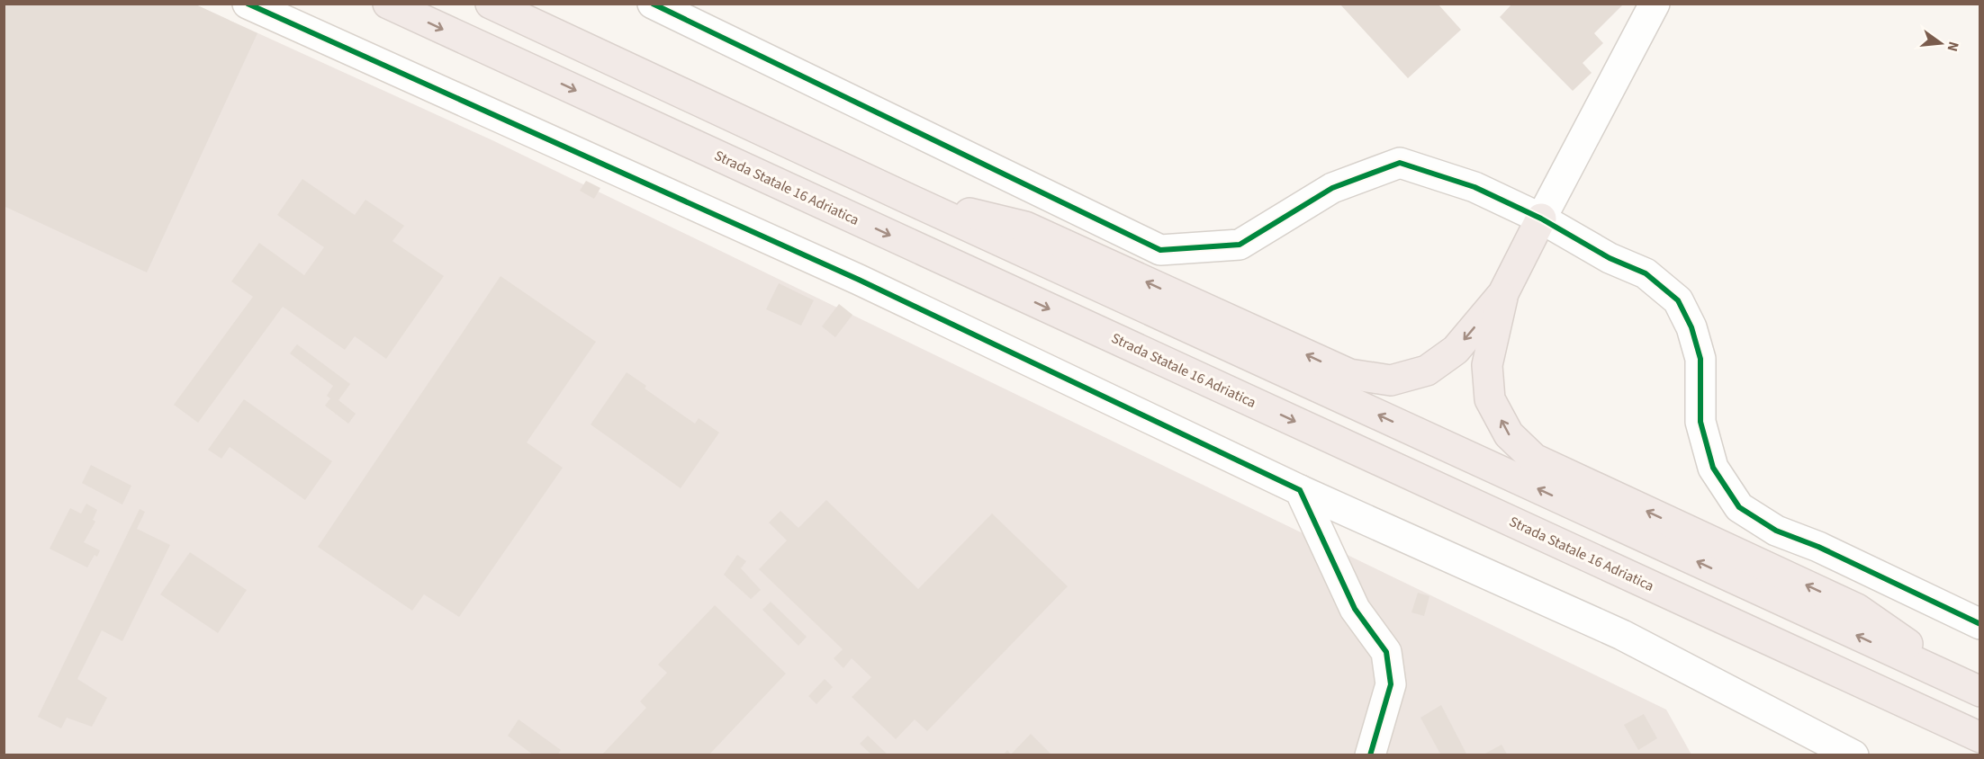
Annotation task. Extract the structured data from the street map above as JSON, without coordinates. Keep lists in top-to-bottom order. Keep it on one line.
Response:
{"streets":{"highway":["Strada Statale 16 Adriatica"]},"north":"right"}
